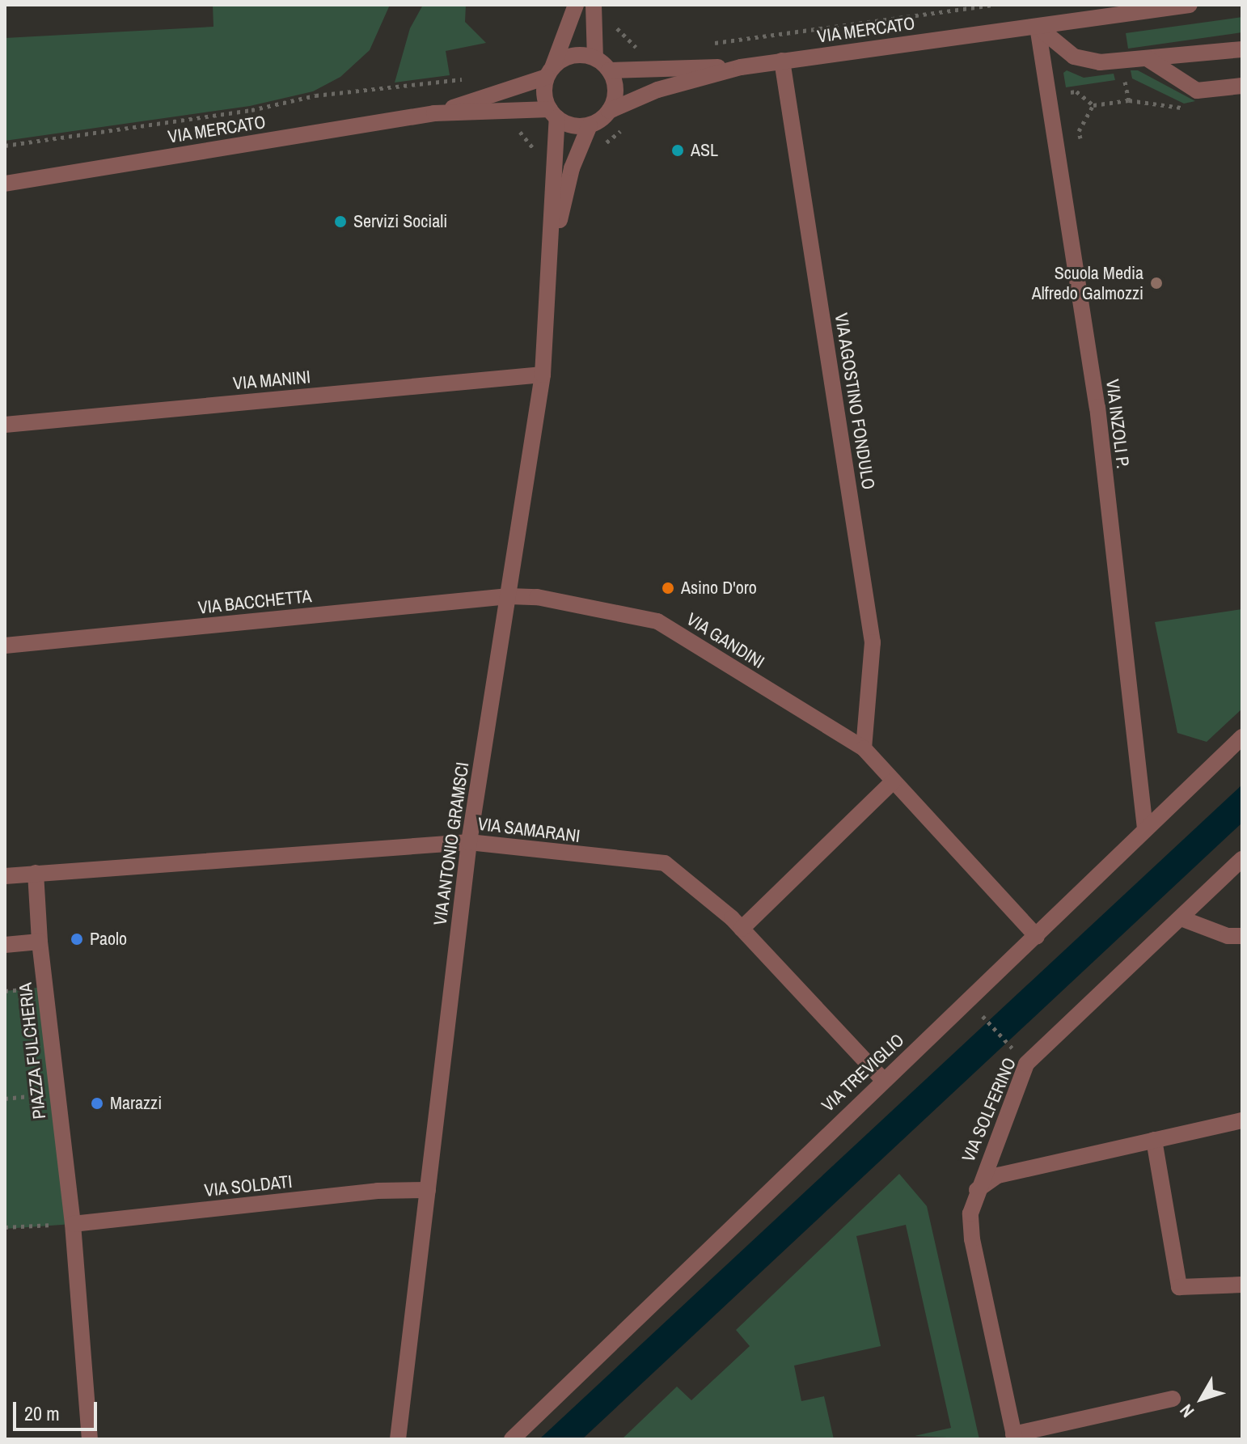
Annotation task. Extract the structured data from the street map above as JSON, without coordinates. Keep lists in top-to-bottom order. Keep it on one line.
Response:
{"streets":{"street":["VIA MERCATO","VIA MANINI","VIA AGOSTINO FONDULO","VIA INZOLI P.","VIA BACCHETTA","VIA GANDINI","VIA SAMARANI","VIA ANTONIO GRAMSCI","PIAZZA FULCHERIA","VIA TREVIGLIO","VIA SOLFERINO","VIA SOLDATI"]},"crossings":[["VIA MERCATO","VIA AGOSTINO FONDULO"],["VIA MERCATO","VIA INZOLI P."],["VIA MERCATO","VIA ANTONIO GRAMSCI"],["VIA MANINI","VIA ANTONIO GRAMSCI"],["VIA AGOSTINO FONDULO","VIA GANDINI"],["VIA INZOLI P.","VIA TREVIGLIO"],["VIA BACCHETTA","VIA GANDINI"],["VIA BACCHETTA","VIA ANTONIO GRAMSCI"],["VIA GANDINI","VIA ANTONIO GRAMSCI"],["VIA GANDINI","VIA TREVIGLIO"],["VIA SAMARANI","VIA ANTONIO GRAMSCI"],["VIA SAMARANI","PIAZZA FULCHERIA"],["VIA SAMARANI","VIA TREVIGLIO"],["VIA ANTONIO GRAMSCI","VIA SOLDATI"],["PIAZZA FULCHERIA","VIA SOLDATI"]],"places":["ASL","Servizi Sociali","Scuola Media Alfredo Galmozzi","Asino D'oro","Paolo","Marazzi"],"scale_bar":"20 m","north":"bottom left"}
